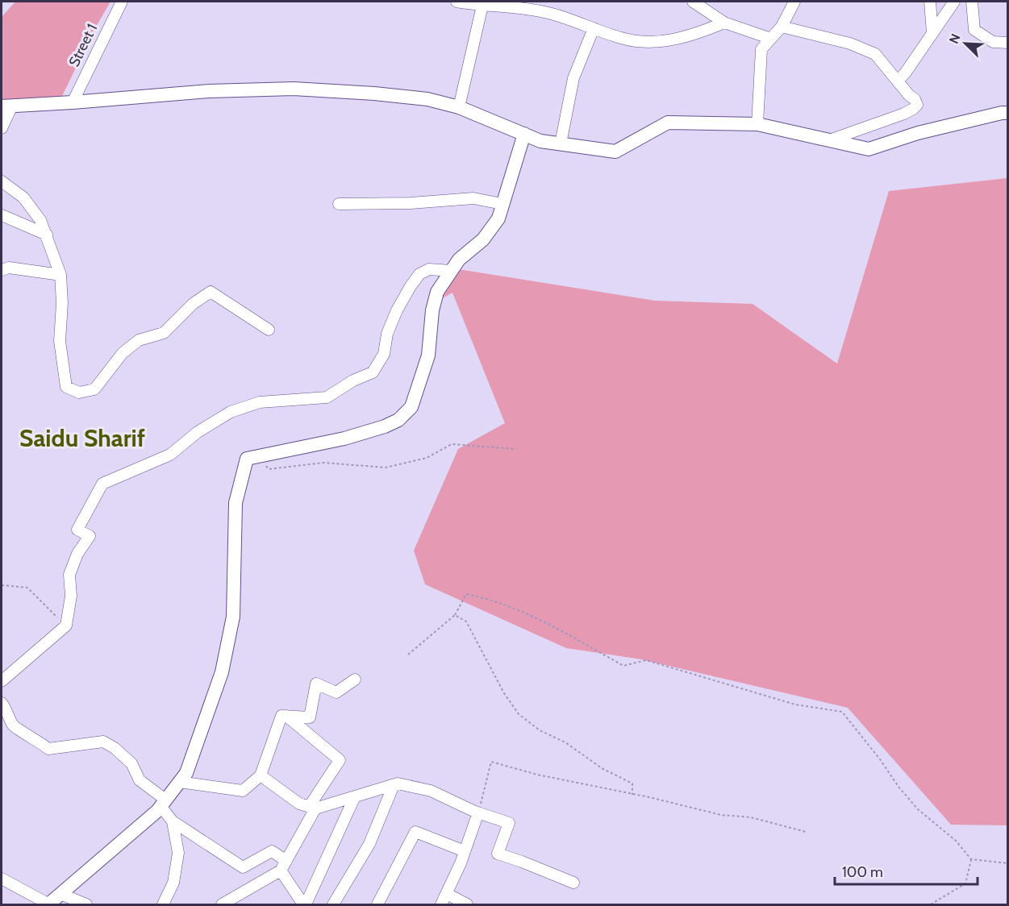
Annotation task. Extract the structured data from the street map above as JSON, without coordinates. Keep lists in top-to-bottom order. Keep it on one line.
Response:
{"streets":{"street":["Street 1"]},"districts":["Saidu Sharif"],"scale_bar":"100 m","north":"top left"}
